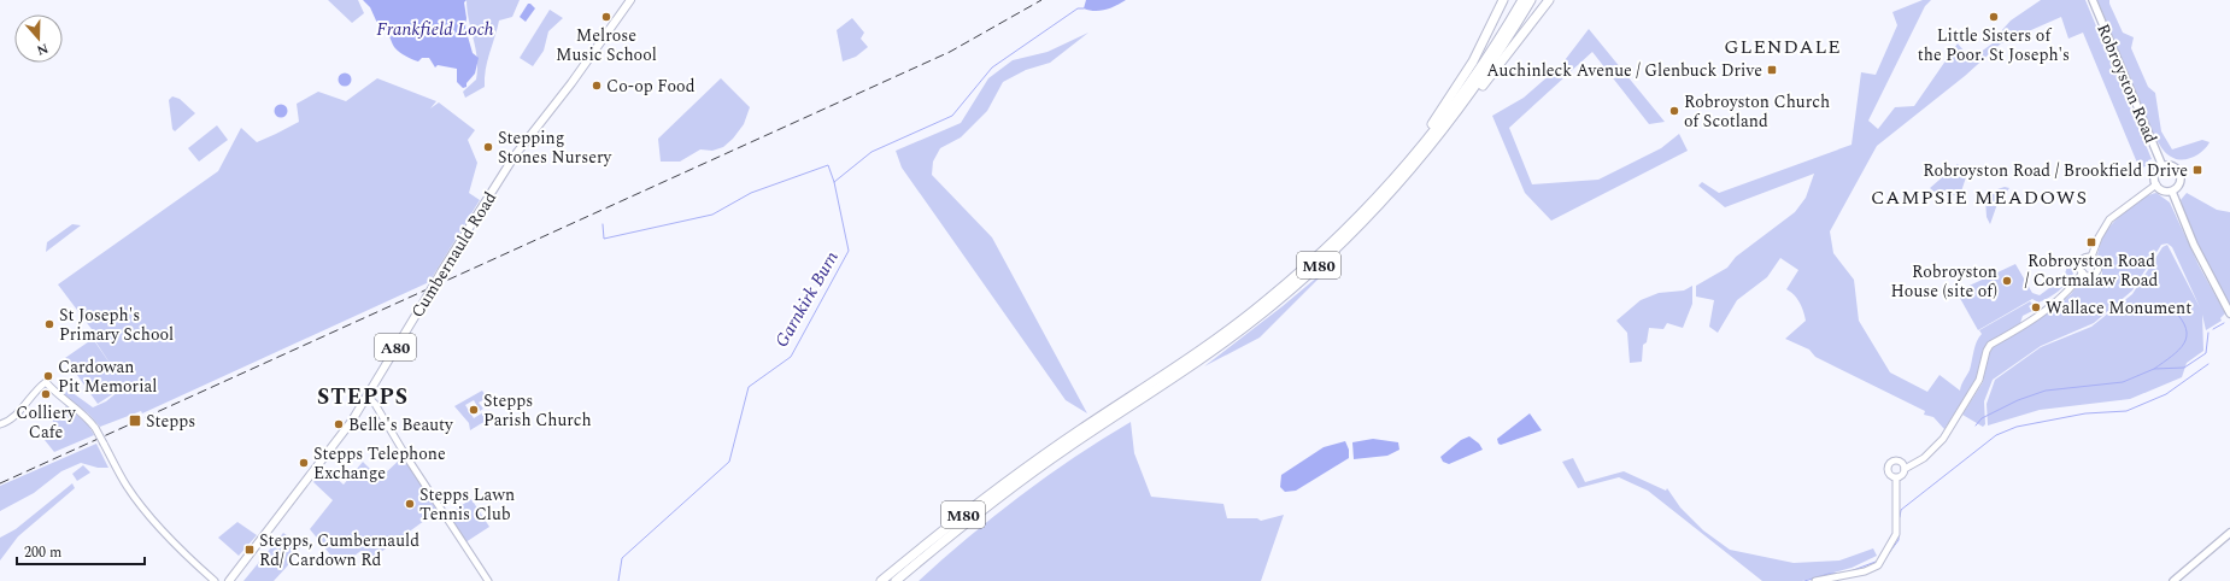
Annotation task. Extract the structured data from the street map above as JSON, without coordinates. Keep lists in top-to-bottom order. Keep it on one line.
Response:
{"streets":{"highway":["M80"],"main road":["Robroyston Road","Cumbernauld Road","A80"]},"districts":["GLENDALE","CAMPSIE MEADOWS","STEPPS"],"water":["Frankfield Loch","Garnkirk Burn"],"places":{"other":["Melrose Music School","Little Sisters of the Poor. St Joseph's","Co-op Food","Robroyston Church of Scotland","Stepping Stones Nursery","Robroyston House (site of)","Wallace Monument","St Joseph's Primary School","Cardowan Pit Memorial","Colliery Cafe","Stepps Parish Church","Belle's Beauty","Stepps Telephone Exchange","Stepps Lawn Tennis Club"],"transit":["Auchinleck Avenue / Glenbuck Drive","Robroyston Road / Brookfield Drive","Robroyston Road / Cortmalaw Road","Stepps","Stepps, Cumbernauld Rd/ Cardown Rd"]},"scale_bar":"200 m","north":"bottom"}
